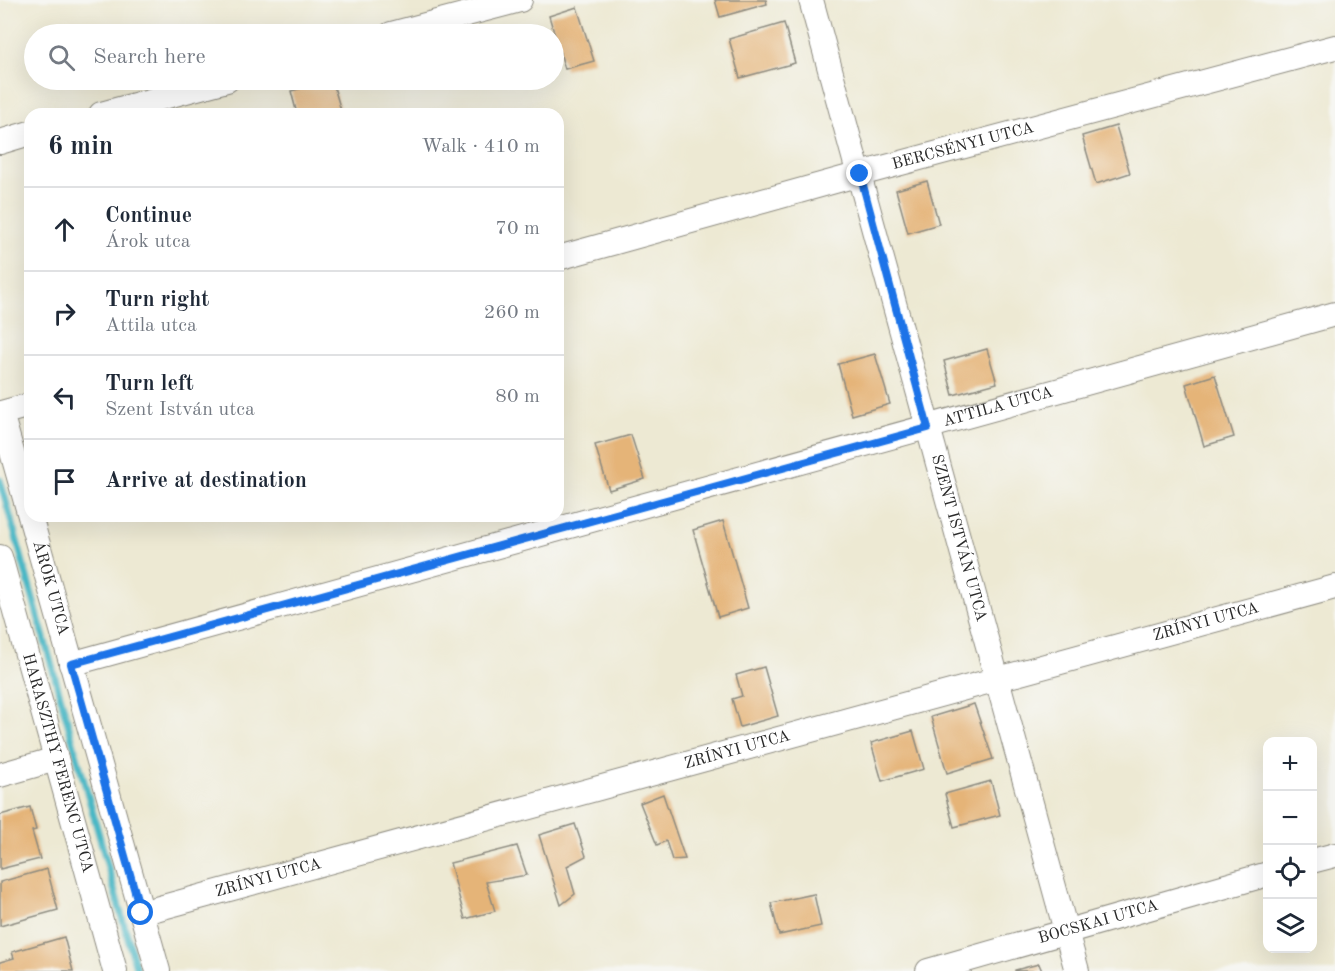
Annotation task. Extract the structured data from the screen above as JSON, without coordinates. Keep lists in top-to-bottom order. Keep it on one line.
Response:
{"streets":{"street":["BERCSÉNYI UTCA","ATTILA UTCA","SZENT ISTVÁN UTCA","ÁROK UTCA","ZRÍNYI UTCA","HARASZTHY FERENC UTCA","BOCSKAI UTCA"]},"crossings":[["BERCSÉNYI UTCA","SZENT ISTVÁN UTCA"],["ATTILA UTCA","SZENT ISTVÁN UTCA"],["ATTILA UTCA","ÁROK UTCA"],["SZENT ISTVÁN UTCA","ZRÍNYI UTCA"],["SZENT ISTVÁN UTCA","BOCSKAI UTCA"],["ÁROK UTCA","ZRÍNYI UTCA"]],"page":{"search":"Search here","heading":["6 min","Walk · 410 m"],"list":[["Continue","Árok utca","70 m"],["Turn right","Attila utca","260 m"],["Turn left","Szent István utca","80 m"],"Arrive at destination"],"map_buttons":["+","−"]}}
